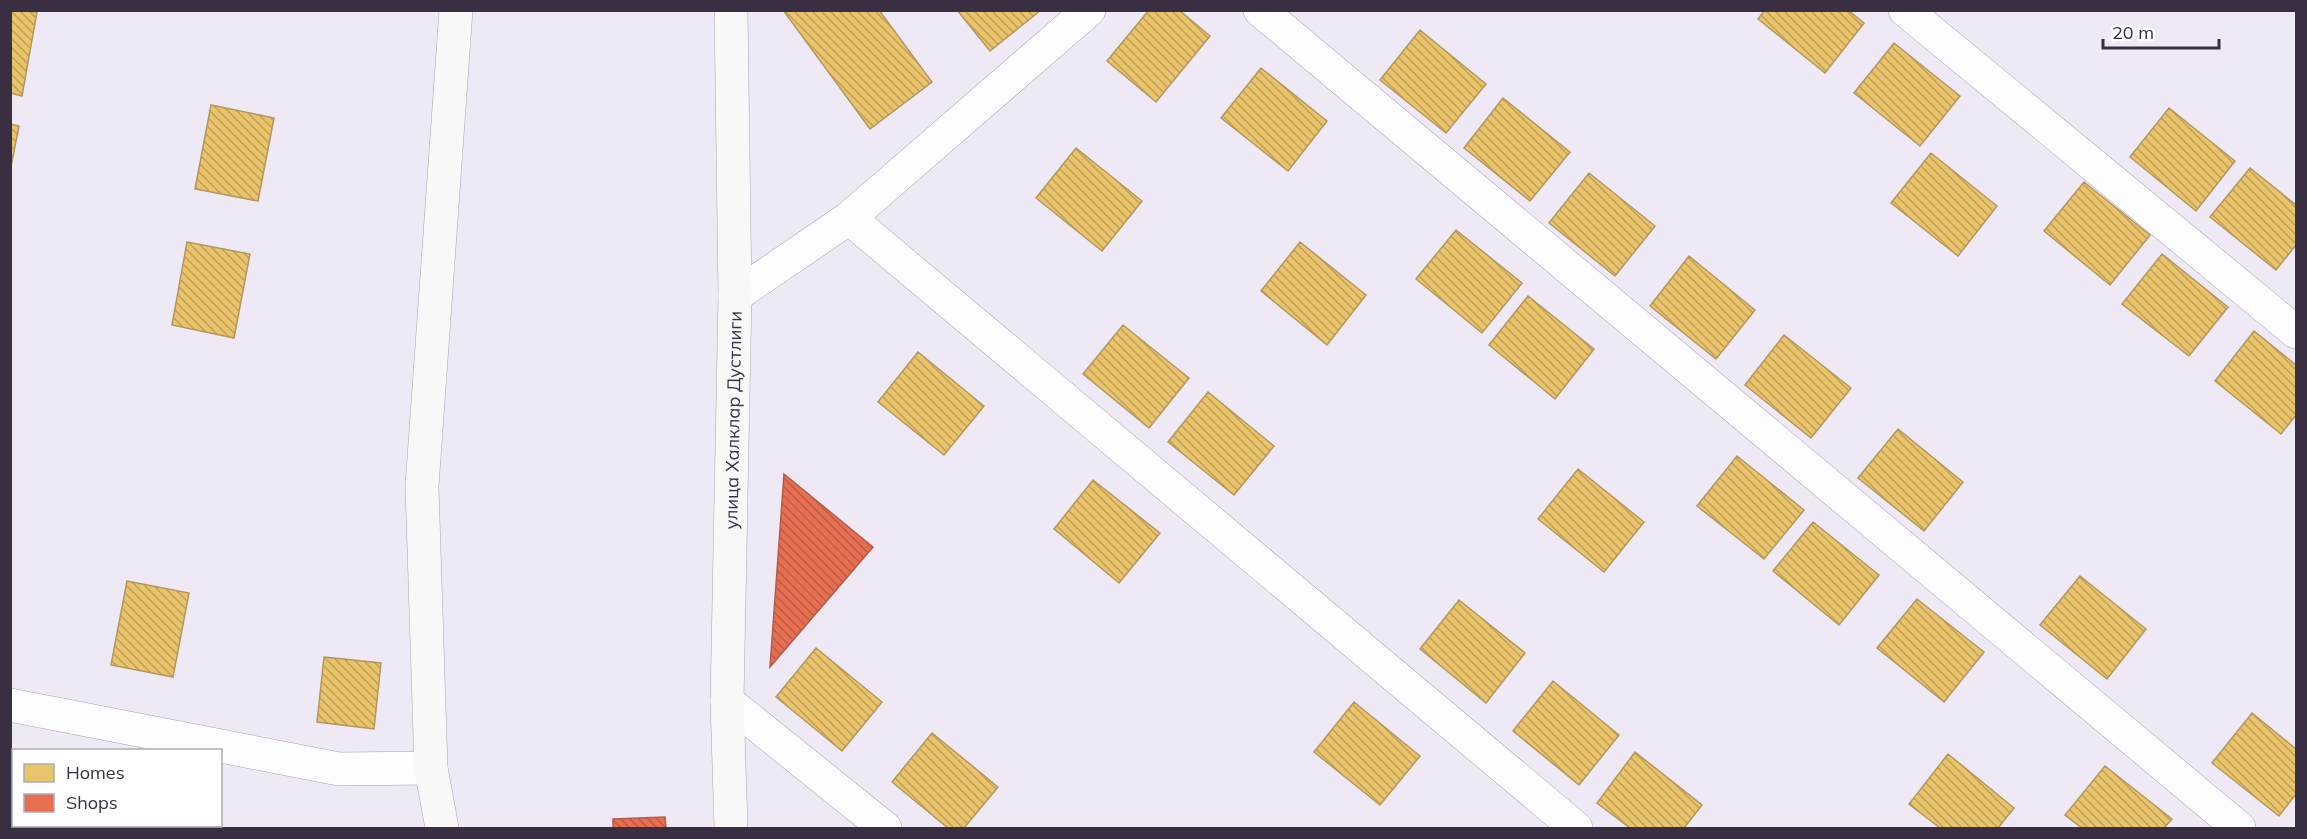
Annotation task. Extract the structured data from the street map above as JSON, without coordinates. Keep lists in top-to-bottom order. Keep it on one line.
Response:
{"streets":{"street":["улица Халклар Дустлиги"]},"legend":["Homes","Shops"],"scale_bar":"20 m"}
